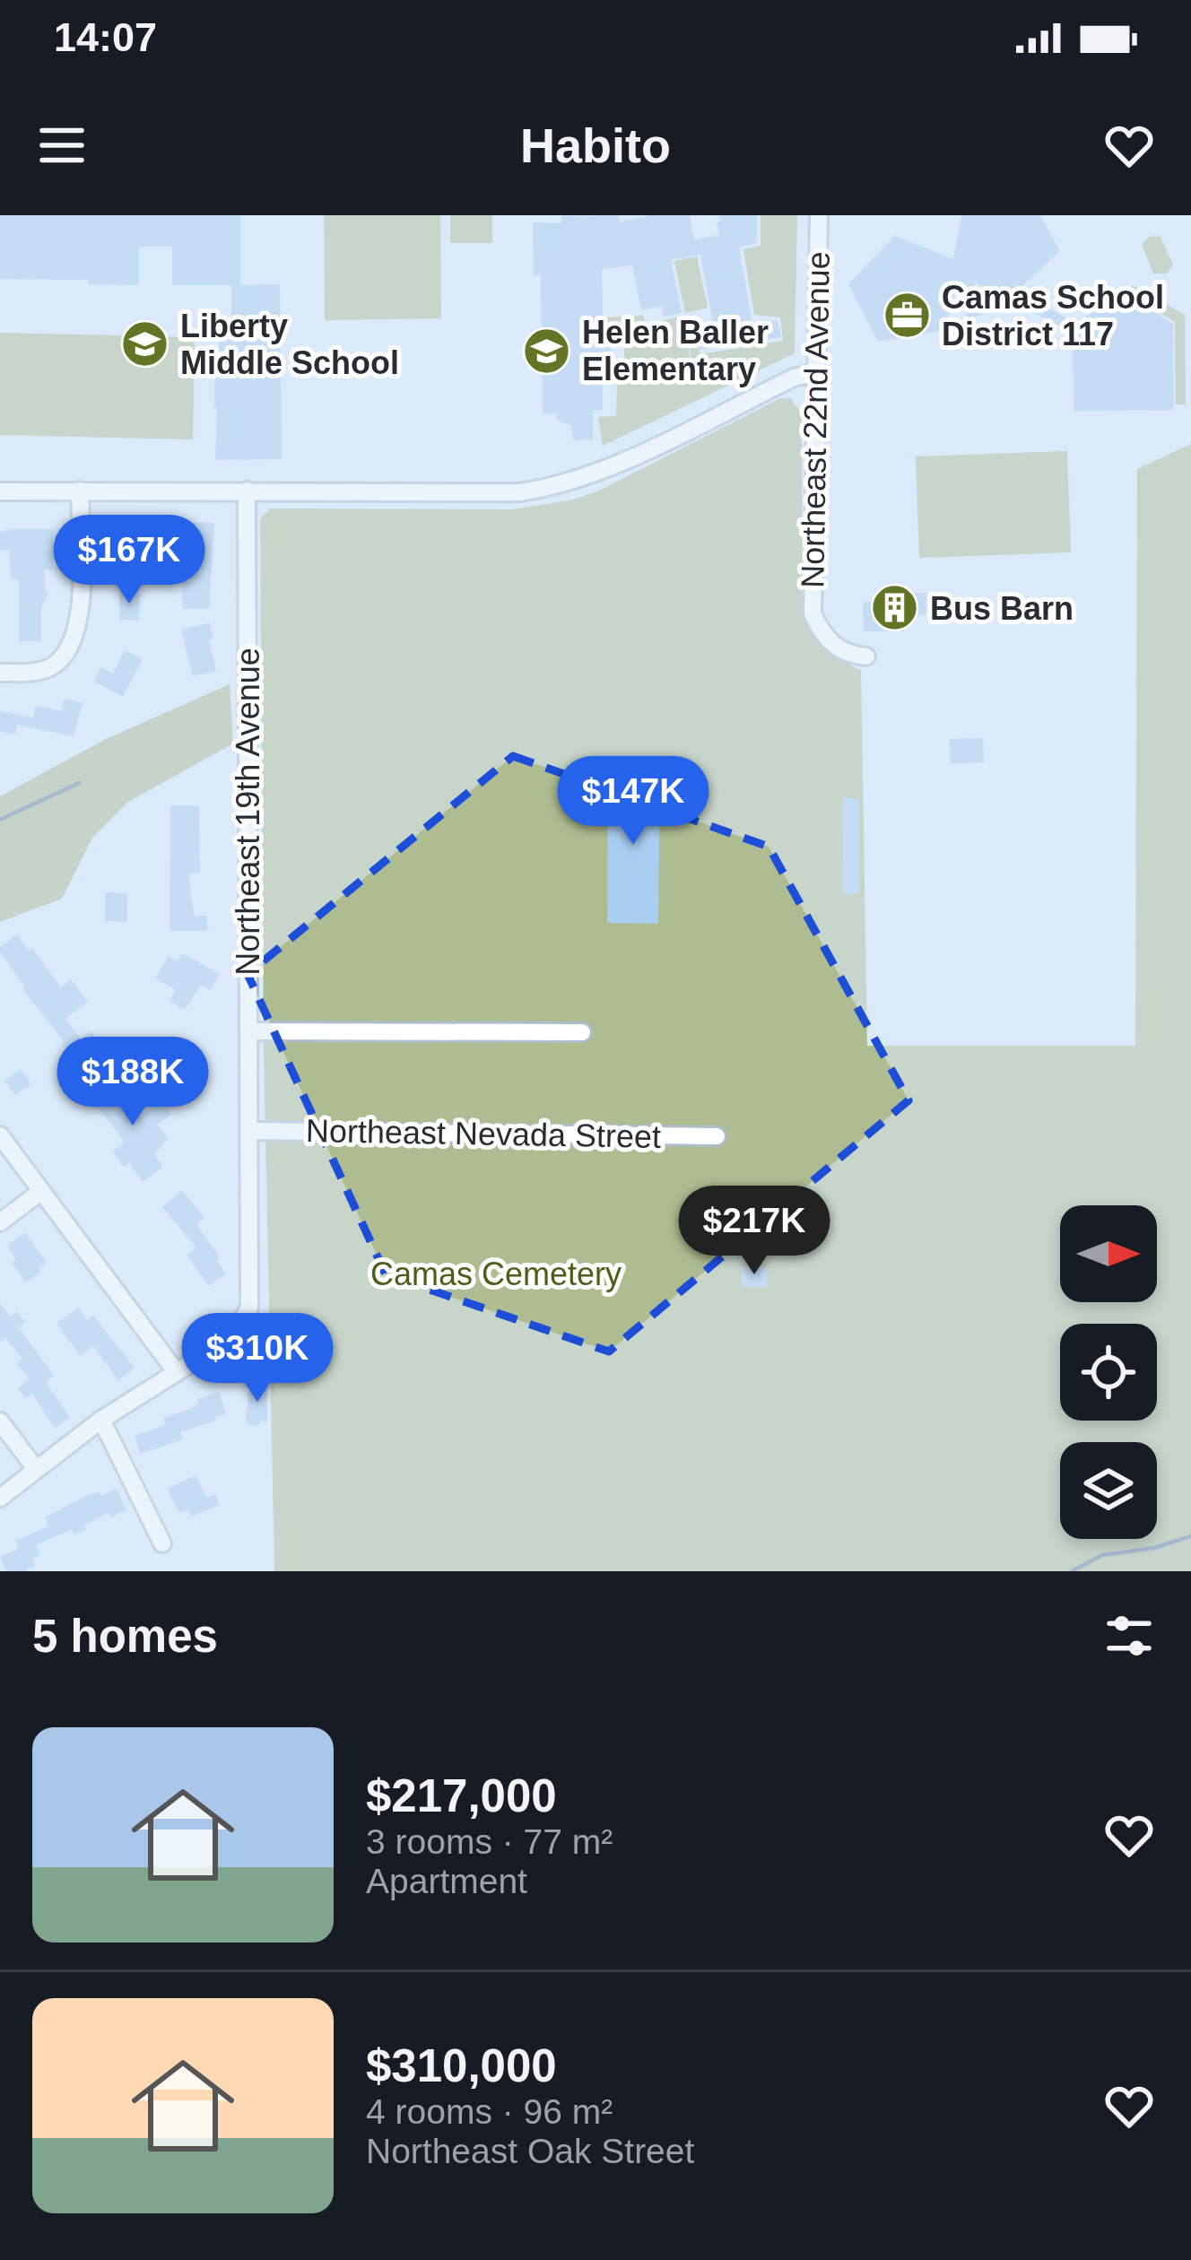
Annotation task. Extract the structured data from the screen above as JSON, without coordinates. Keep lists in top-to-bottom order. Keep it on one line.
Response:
{"streets":{"street":["Northeast 22nd Avenue","Northeast 19th Avenue","Northeast Nevada Street"]},"crossings":[["Northeast 19th Avenue","Northeast Nevada Street"]],"parks":["Camas Cemetery"],"places":{"office":["Camas School District 117"],"school or university":["Liberty Middle School","Helen Baller Elementary"],"building":["Bus Barn"]},"north":"right","page":{"status":"14:07","header":"Habito","price":["$167K","$147K","$188K","$217K","$310K"],"heading":"5 homes","list":[{"name":"$217,000","note":"3 rooms · 77 m² · Apartment"},{"name":"$310,000","note":"4 rooms · 96 m² · Northeast Oak Street"}]}}
